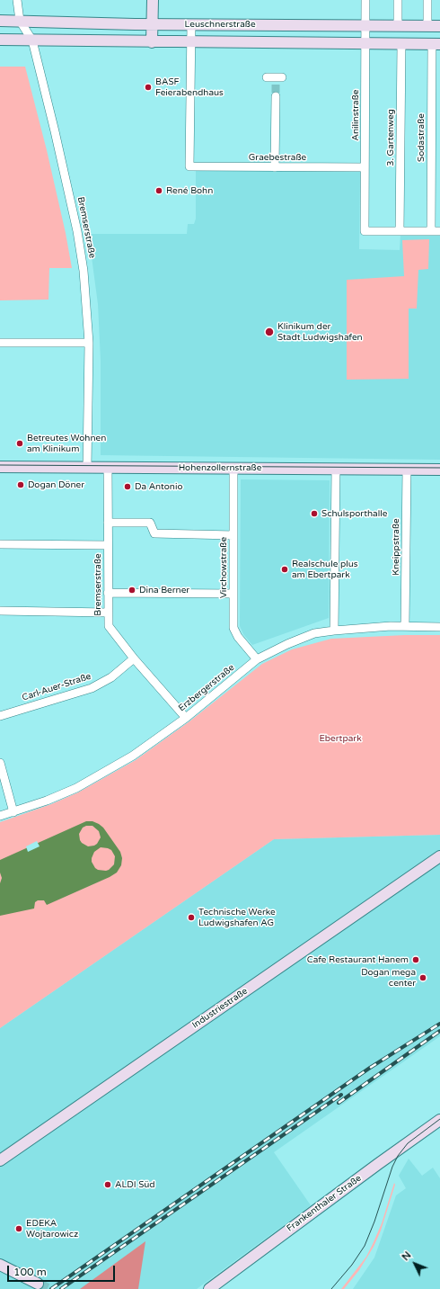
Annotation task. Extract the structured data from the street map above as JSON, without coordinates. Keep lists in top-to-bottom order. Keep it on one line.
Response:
{"streets":{"street":["Leuschnerstraße","Anilinstraße","3. Gartenweg","Sodastraße","Graebestraße","Bremserstraße","Hohenzollernstraße","Kneippstraße","Virchowstraße","Carl-Auer-Straße","Erzbergerstraße","Industriestraße","Frankenthaler Straße"]},"crossings":[["Leuschnerstraße","Anilinstraße"],["Leuschnerstraße","3. Gartenweg"],["Leuschnerstraße","Sodastraße"],["Leuschnerstraße","Graebestraße"],["Leuschnerstraße","Bremserstraße"],["Anilinstraße","3. Gartenweg"],["Anilinstraße","Graebestraße"],["Bremserstraße","Hohenzollernstraße"],["Bremserstraße","Carl-Auer-Straße"],["Bremserstraße","Erzbergerstraße"],["Hohenzollernstraße","Kneippstraße"],["Hohenzollernstraße","Virchowstraße"],["Kneippstraße","Erzbergerstraße"],["Virchowstraße","Erzbergerstraße"]],"parks":["Ebertpark"],"places":["BASF Feierabendhaus","René Bohn","Klinikum der Stadt Ludwigshafen","Betreutes Wohnen am Klinikum","Dogan Döner","Da Antonio","Schulsporthalle","Realschule plus am Ebertpark","Dina Berner","Technische Werke Ludwigshafen AG","Cafe Restaurant Hanem","Dogan mega center","ALDI Süd","EDEKA Wojtarowicz"],"scale_bar":"100 m","north":"top left"}
